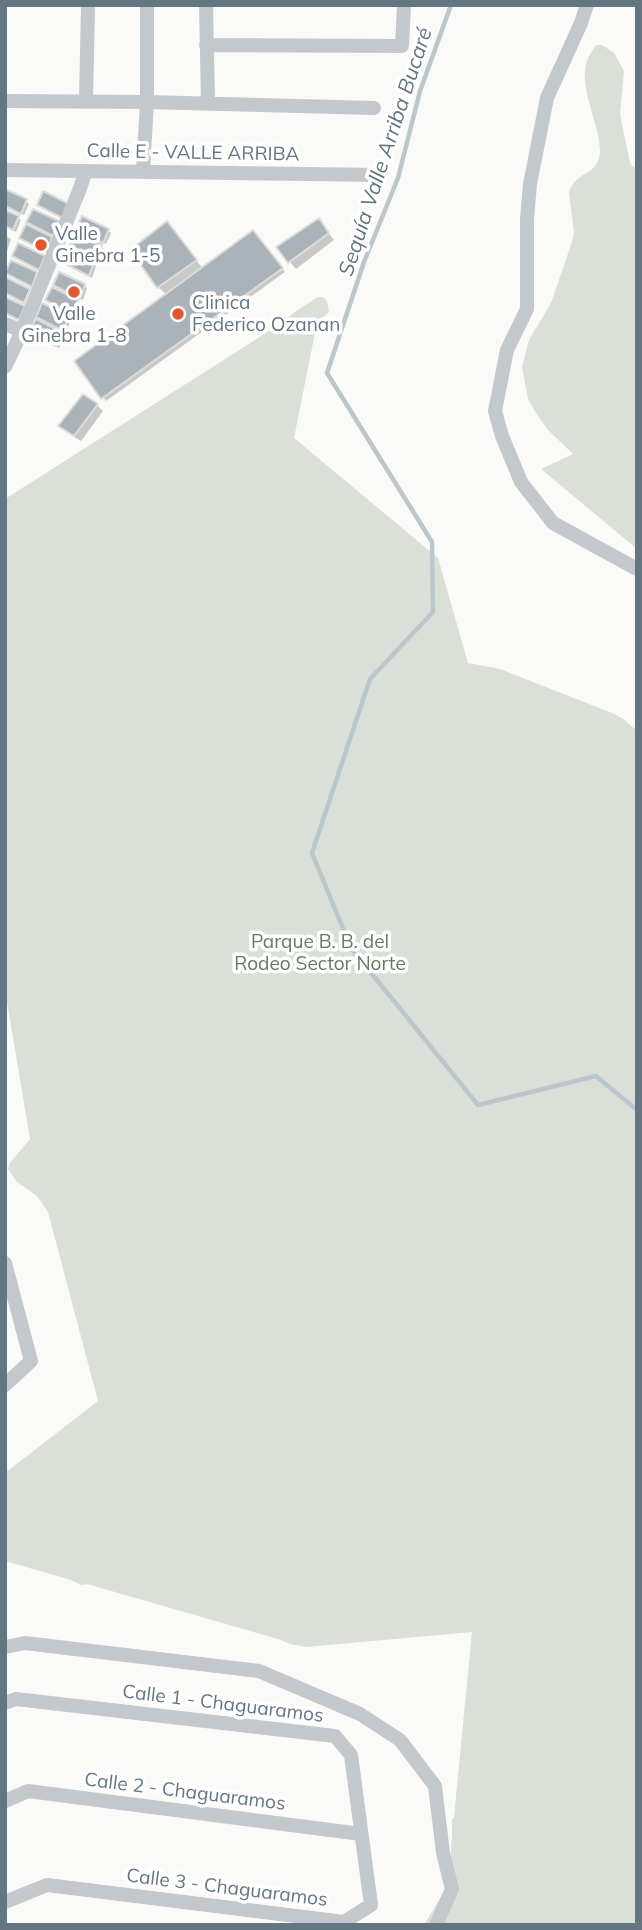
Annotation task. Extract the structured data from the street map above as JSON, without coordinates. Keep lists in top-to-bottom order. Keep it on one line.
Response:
{"streets":{"street":["Calle E - VALLE ARRIBA","Calle 1 - Chaguaramos","Calle 2 - Chaguaramos","Calle 3 - Chaguaramos"]},"crossings":[["Calle 1 - Chaguaramos","Calle 2 - Chaguaramos"],["Calle 1 - Chaguaramos","Calle 3 - Chaguaramos"],["Calle 2 - Chaguaramos","Calle 3 - Chaguaramos"]],"water":["Sequía Valle Arriba Bucaré"],"parks":["Parque B. B. del Rodeo Sector Norte"],"places":["Valle Ginebra 1-5","Valle Ginebra 1-8","Clinica Federico Ozanan"]}
